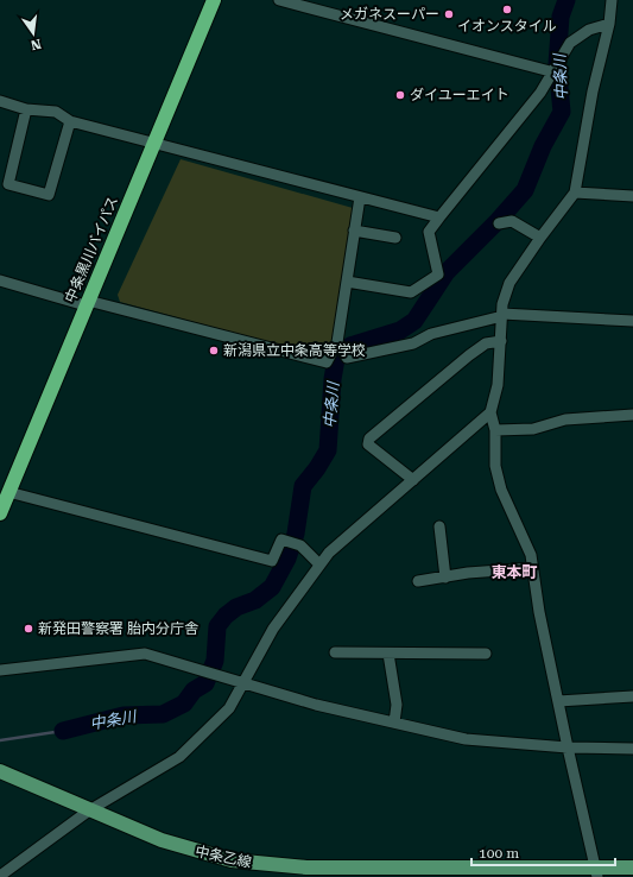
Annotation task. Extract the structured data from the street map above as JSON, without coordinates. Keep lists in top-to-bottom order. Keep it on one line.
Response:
{"streets":{"highway":["中条黒川バイパス"],"main road":["中条乙線"]},"districts":["東本町"],"water":["中条川"],"places":["イオンスタイル","メガネスーパー","ダイユーエイト","新潟県立中条高等学校","新発田警察署 胎内分庁舎"],"scale_bar":"100 m","north":"bottom"}
